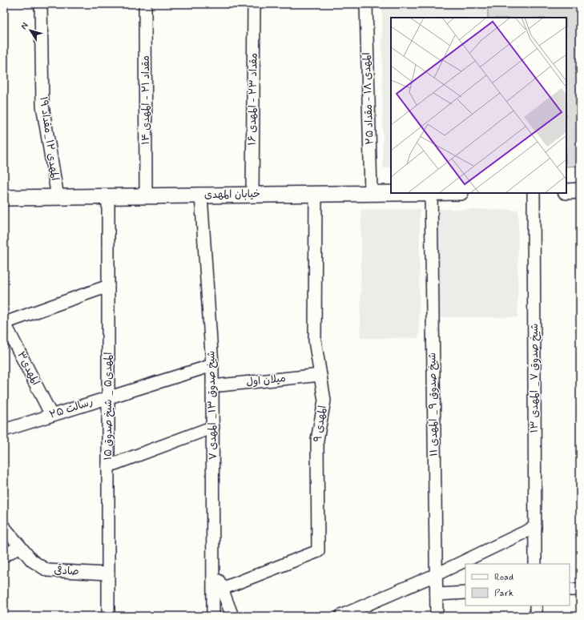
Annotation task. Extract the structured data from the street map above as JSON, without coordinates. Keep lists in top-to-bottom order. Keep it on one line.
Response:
{"streets":{"street":["المهدی ۱۸ - مقداد ۲۵","مقداد ۲۳ - المهدی ۱۶","مقداد ۲۱ - المهدی ۱۴","المهدی ۱۲_مقداد ۱۹","خیابان المهدی","المهدی۳","شیخ صدوق ۷_ المهدی ۱۳","میلان اول","شیخ صدوق ۹_ المهدی ۱۱","شیخ صدوق ۱۳_ المهدی ۷","المهدی۵ _ شیخ صدوق ۱۵","رسالت ۲۵","المهدی ۹","صادقی"]},"crossings":[["المهدی ۱۸ - مقداد ۲۵","خیابان المهدی"],["مقداد ۲۳ - المهدی ۱۶","خیابان المهدی"],["مقداد ۲۱ - المهدی ۱۴","خیابان المهدی"],["المهدی ۱۲_مقداد ۱۹","خیابان المهدی"],["خیابان المهدی","شیخ صدوق ۱۳_ المهدی ۷"],["خیابان المهدی","المهدی۵ _ شیخ صدوق ۱۵"],["خیابان المهدی","المهدی ۹"],["المهدی۳","رسالت ۲۵"],["میلان اول","شیخ صدوق ۱۳_ المهدی ۷"],["میلان اول","المهدی ۹"],["شیخ صدوق ۱۳_ المهدی ۷","رسالت ۲۵"],["المهدی۵ _ شیخ صدوق ۱۵","رسالت ۲۵"],["المهدی۵ _ شیخ صدوق ۱۵","صادقی"]],"legend":["Road","Park"],"north":"top left"}
